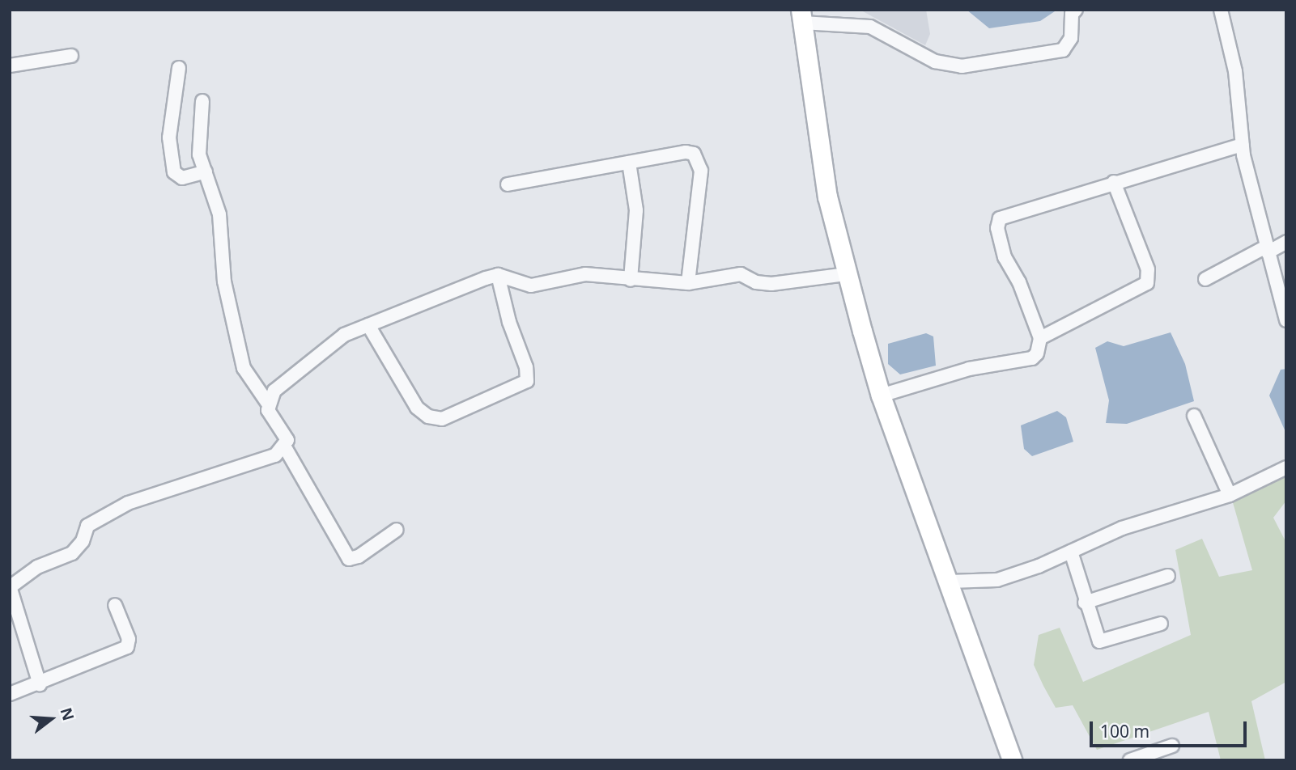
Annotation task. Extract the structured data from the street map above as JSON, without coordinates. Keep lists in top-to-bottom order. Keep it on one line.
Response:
{"scale_bar":"100 m","north":"right"}
